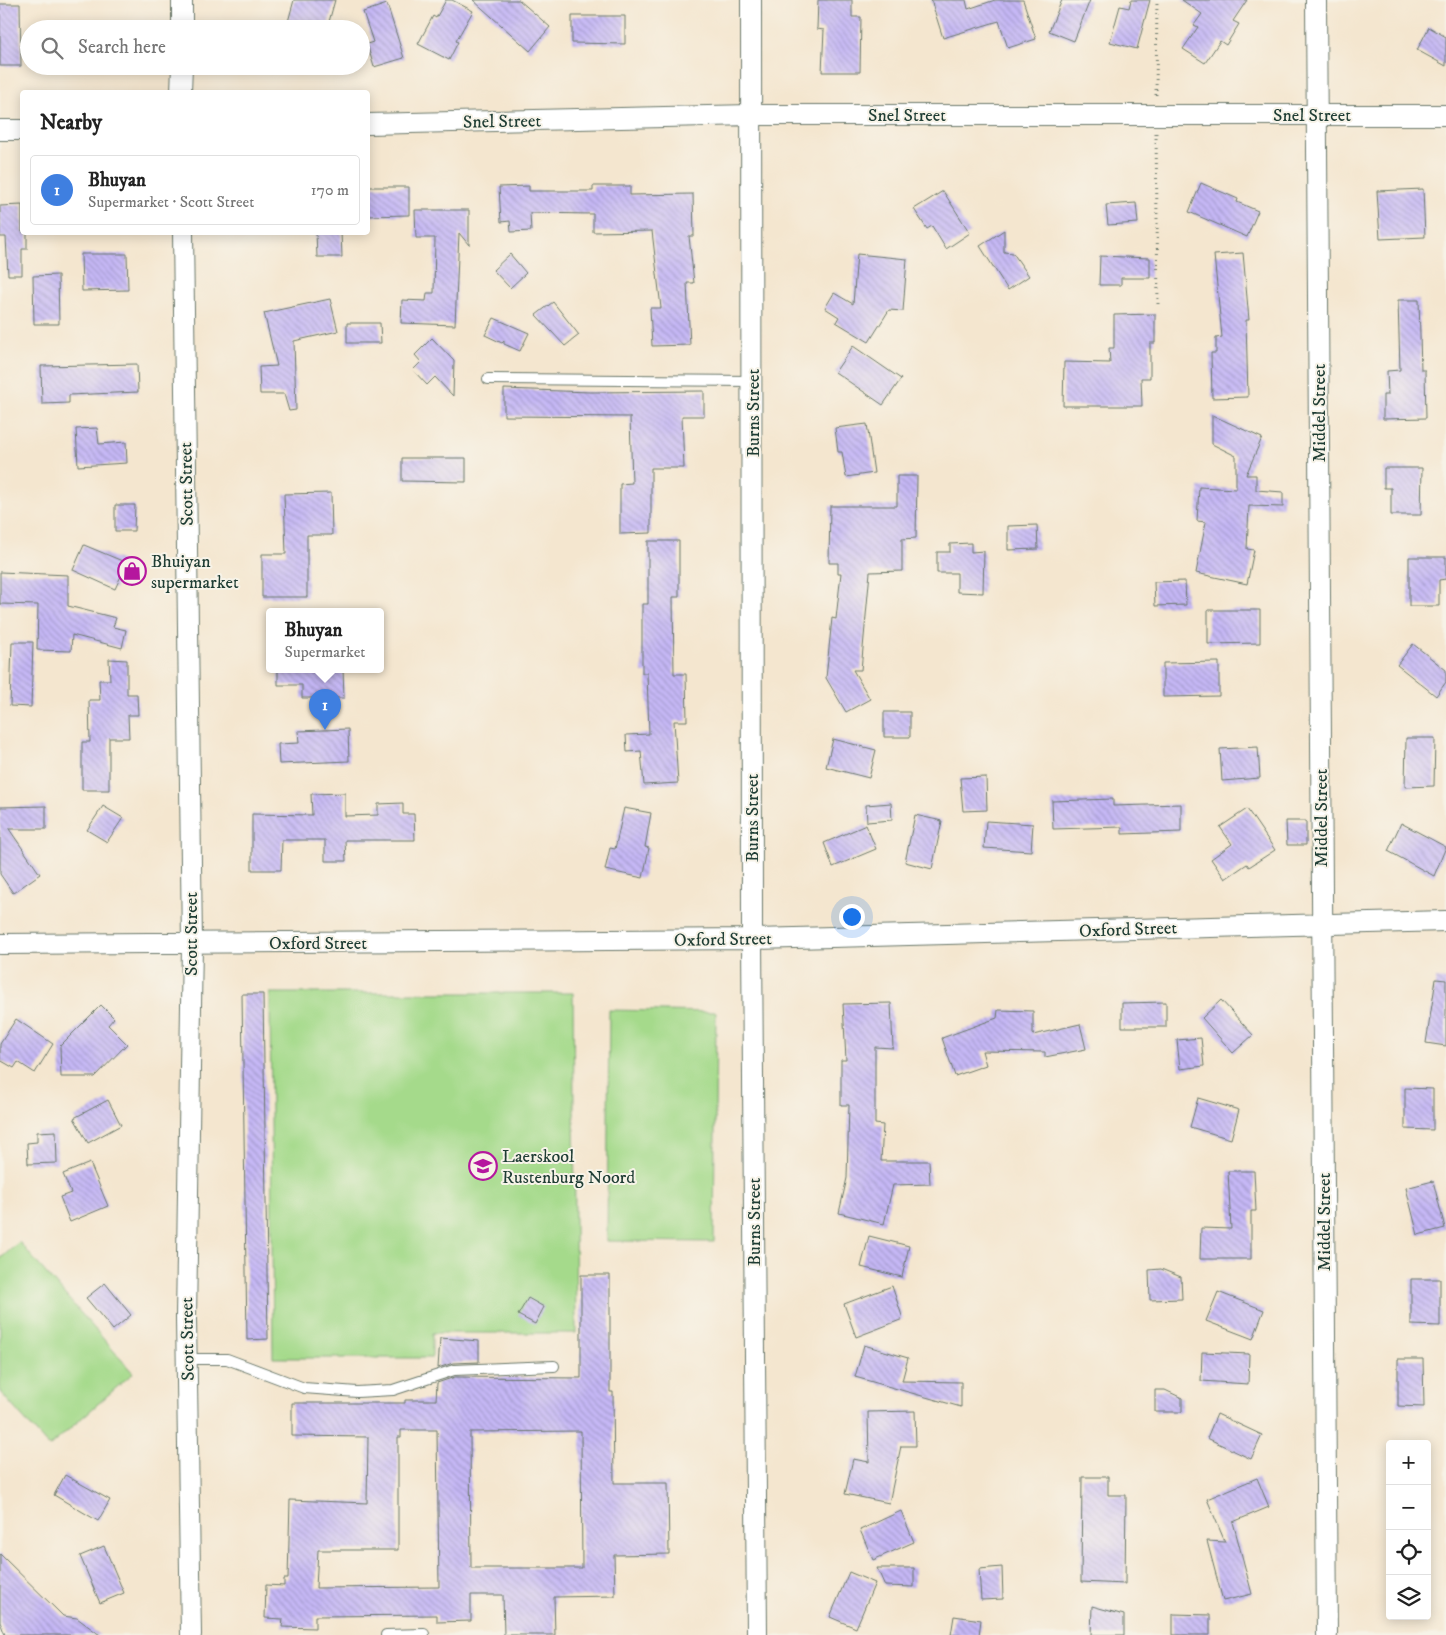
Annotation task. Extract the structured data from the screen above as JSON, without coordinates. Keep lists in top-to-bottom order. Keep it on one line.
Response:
{"streets":{"street":["Snel Street","Burns Street","Middel Street","Scott Street","Oxford Street"]},"crossings":[["Snel Street","Burns Street"],["Snel Street","Middel Street"],["Burns Street","Oxford Street"],["Middel Street","Oxford Street"],["Scott Street","Oxford Street"]],"places":{"shop":["Bhuiyan supermarket"],"school or university":["Laerskool Rustenburg Noord"]},"page":{"search":"Search here","heading":"Nearby","list":[{"mark":"1","name":"Bhuyan","note":"Supermarket · Scott Street","value":"170 m"}],"popup":["Bhuyan","Supermarket"],"pins":"1","map_buttons":["+","−"]}}
